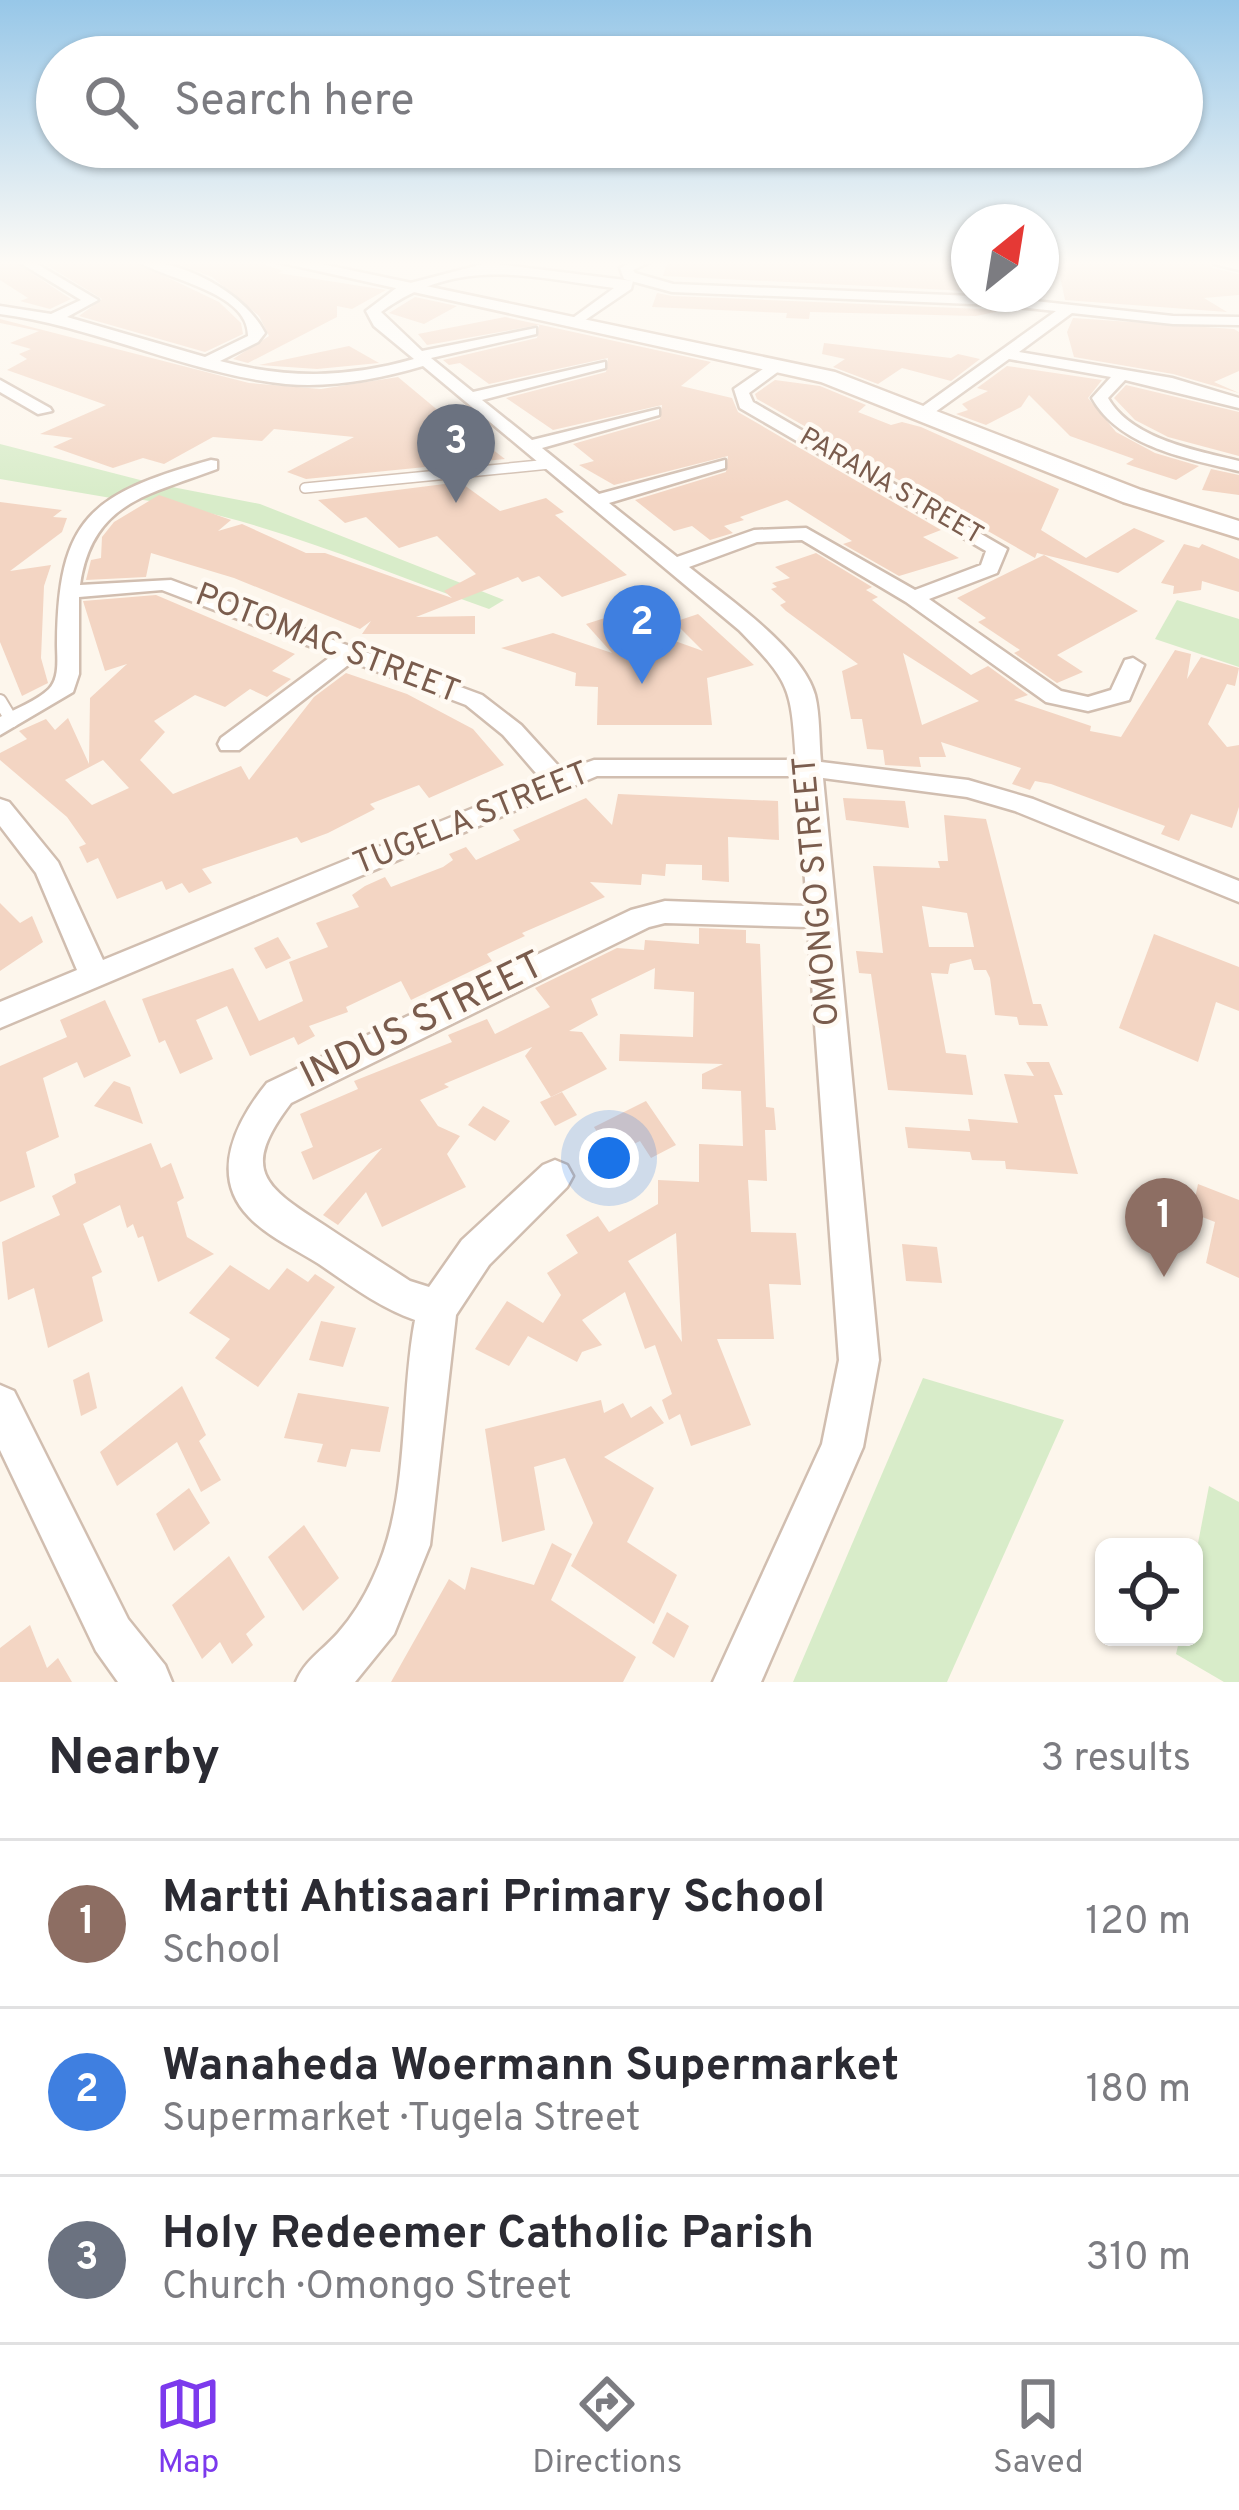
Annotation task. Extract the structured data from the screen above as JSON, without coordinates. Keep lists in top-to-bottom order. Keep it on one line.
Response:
{"streets":{"street":["PARANA STREET","POTOMAC STREET","TUGELA STREET","OMONGO STREET","INDUS STREET"]},"crossings":[["POTOMAC STREET","TUGELA STREET"],["TUGELA STREET","OMONGO STREET"],["OMONGO STREET","INDUS STREET"]],"north":"top right","page":{"search":"Search here","pins":["3","2","1"],"heading":["Nearby","3 results"],"list":[{"mark":"1","name":"Martti Ahtisaari Primary School","note":"School","value":"120 m"},{"mark":"2","name":"Wanaheda Woermann Supermarket","note":"Supermarket · Tugela Street","value":"180 m"},{"mark":"3","name":"Holy Redeemer Catholic Parish","note":"Church · Omongo Street","value":"310 m"}],"nav":["Map","Directions","Saved"]}}
